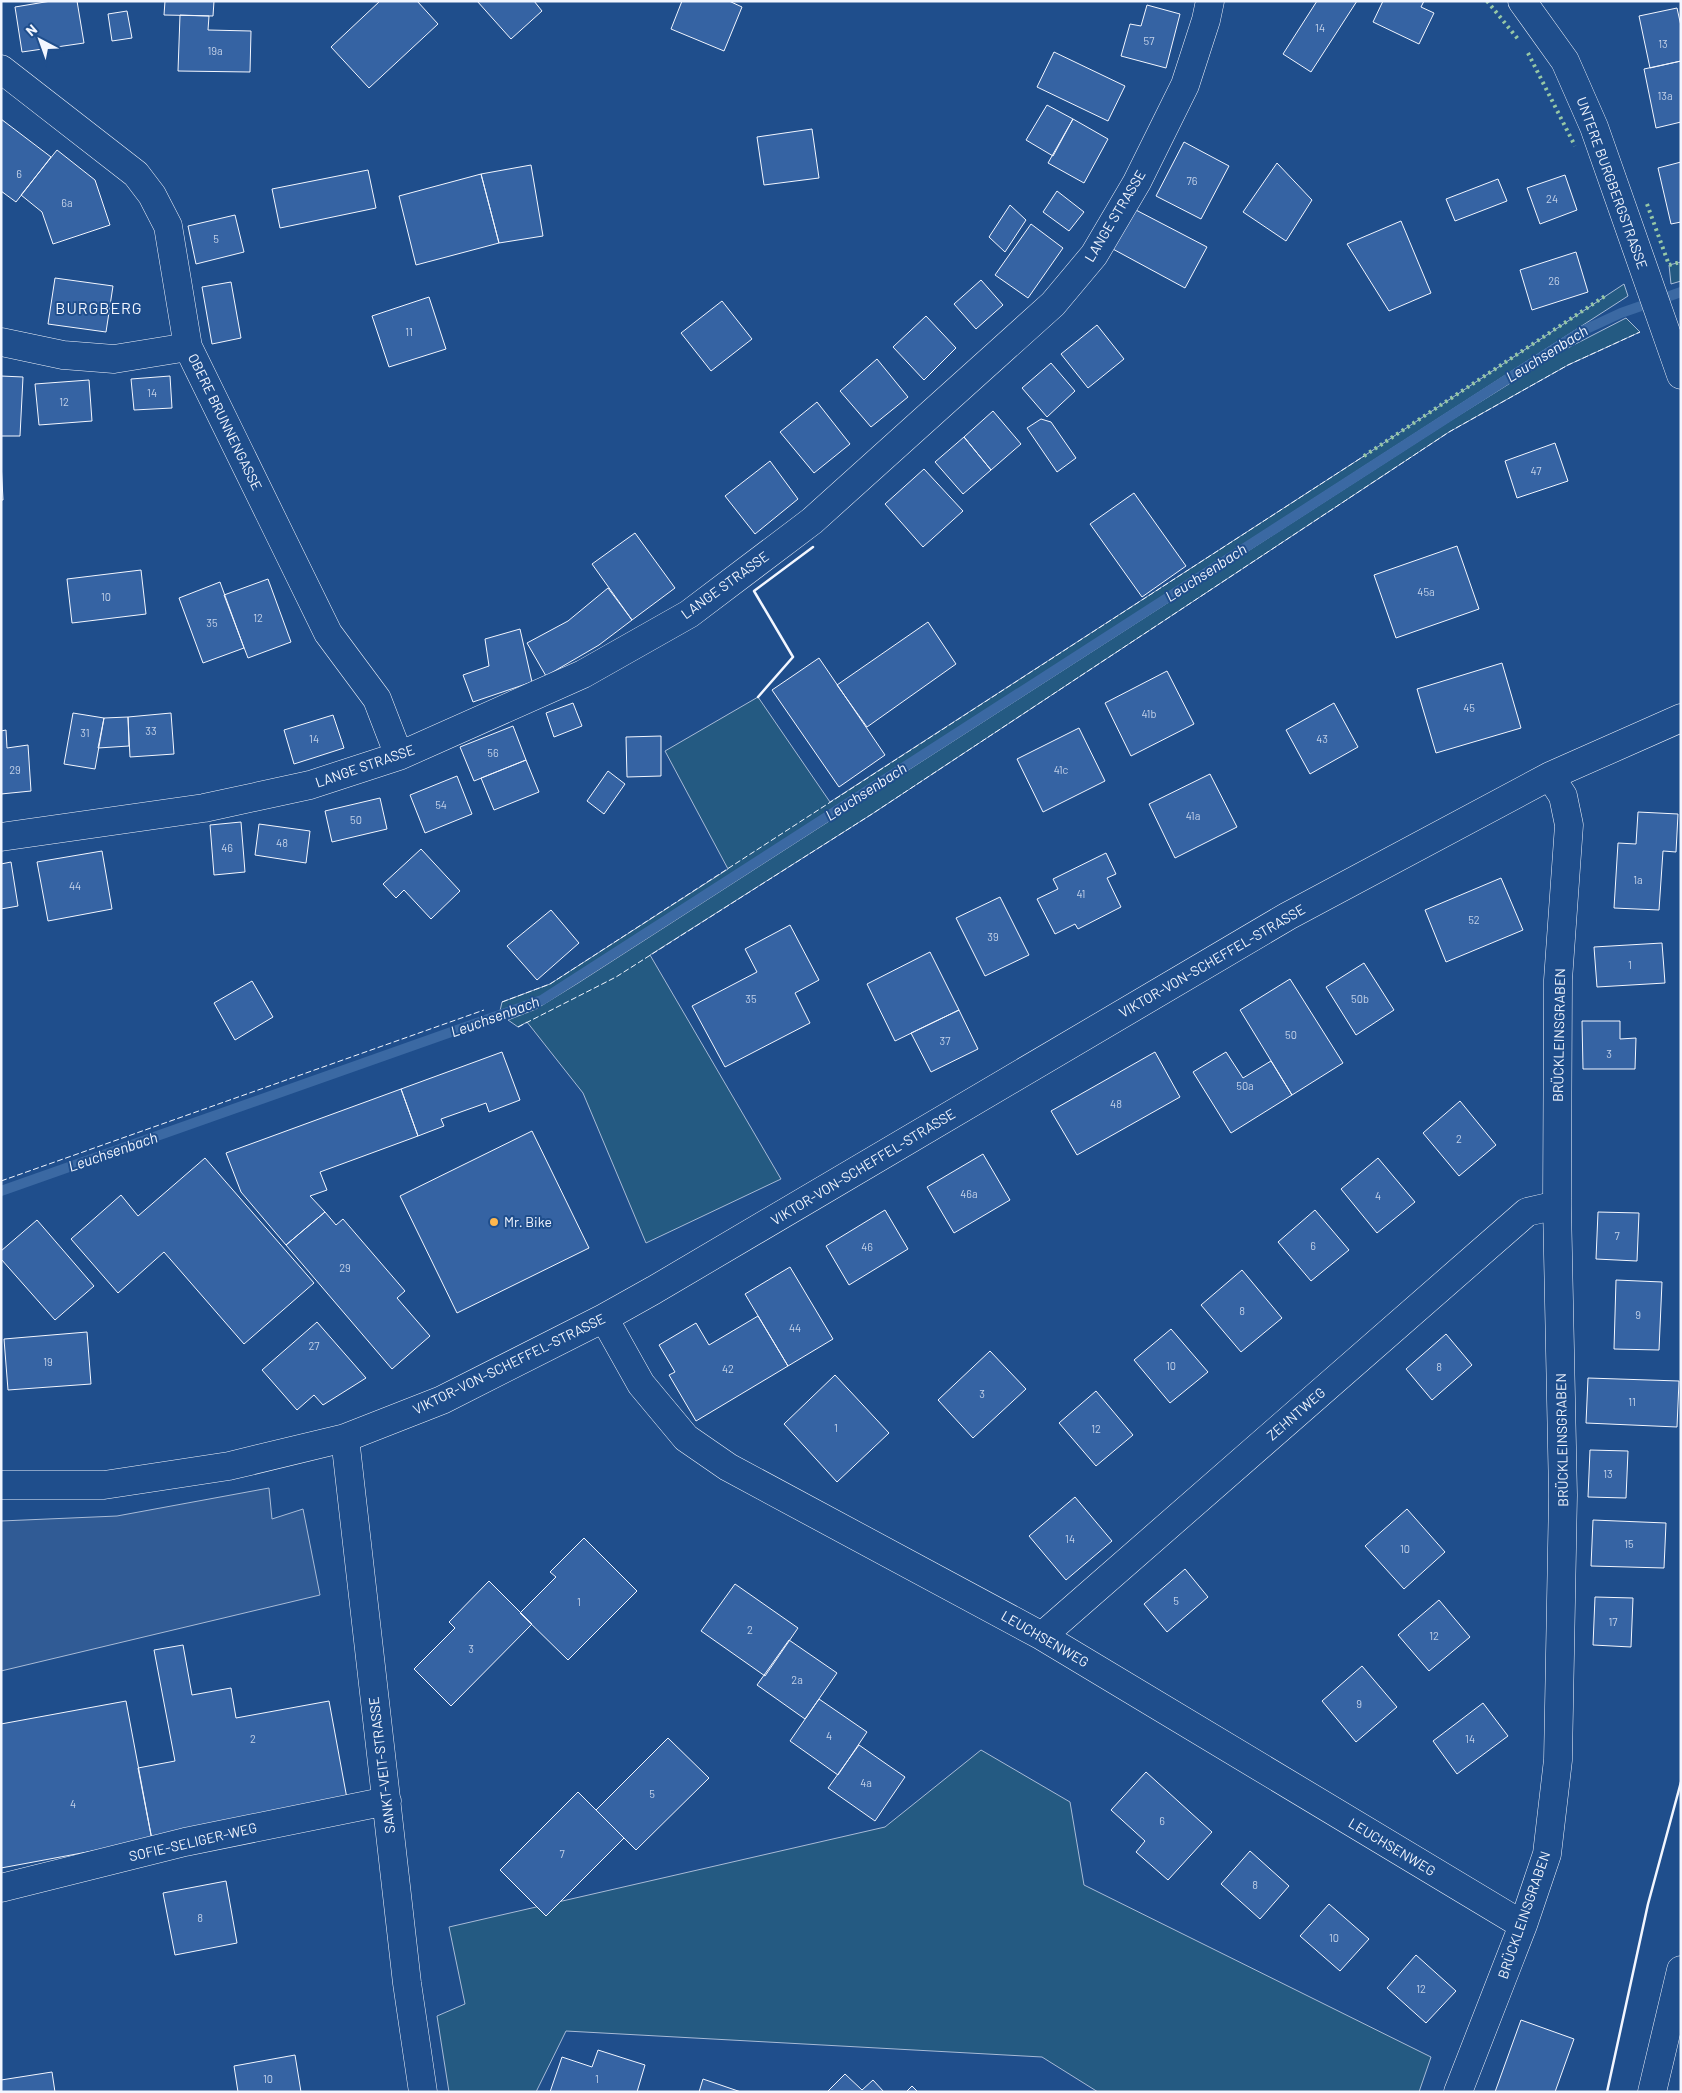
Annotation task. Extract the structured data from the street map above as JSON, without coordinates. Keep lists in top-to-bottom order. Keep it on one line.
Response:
{"streets":{"main road":["UNTERE BURGBERGSTRASSE","LANGE STRASSE","OBERE BRUNNENGASSE","VIKTOR-VON-SCHEFFEL-STRASSE","BRÜCKLEINSGRABEN","ZEHNTWEG","LEUCHSENWEG","SANKT-VEIT-STRASSE","SOFIE-SELIGER-WEG"]},"crossings":[["LANGE STRASSE","OBERE BRUNNENGASSE"],["VIKTOR-VON-SCHEFFEL-STRASSE","BRÜCKLEINSGRABEN"],["VIKTOR-VON-SCHEFFEL-STRASSE","LEUCHSENWEG"],["VIKTOR-VON-SCHEFFEL-STRASSE","SANKT-VEIT-STRASSE"],["BRÜCKLEINSGRABEN","ZEHNTWEG"],["BRÜCKLEINSGRABEN","LEUCHSENWEG"],["ZEHNTWEG","LEUCHSENWEG"],["SANKT-VEIT-STRASSE","SOFIE-SELIGER-WEG"]],"districts":["BURGBERG"],"water":["Leuchsenbach"],"places":["Mr. Bike"],"house_numbers":["14","57","13","19a","13a","6","76","24","6a","5","26","11","14","12","47","45a","10","12","35","45","41b","33","31","14","43","56","29","41c","54","41a","50","48","46","1a","44","41","52","39","1","35","50b","50","37","3","50a","48","2","46a","4","7","6","46","29","8","9","44","27","19","10","8","42","3","11","1","12","13","14","15","10","5","1","17","2","12","3","2a","9","4","2","14","4a","5","4","6","7","8","8","10","12","10","1"],"north":"top left"}
